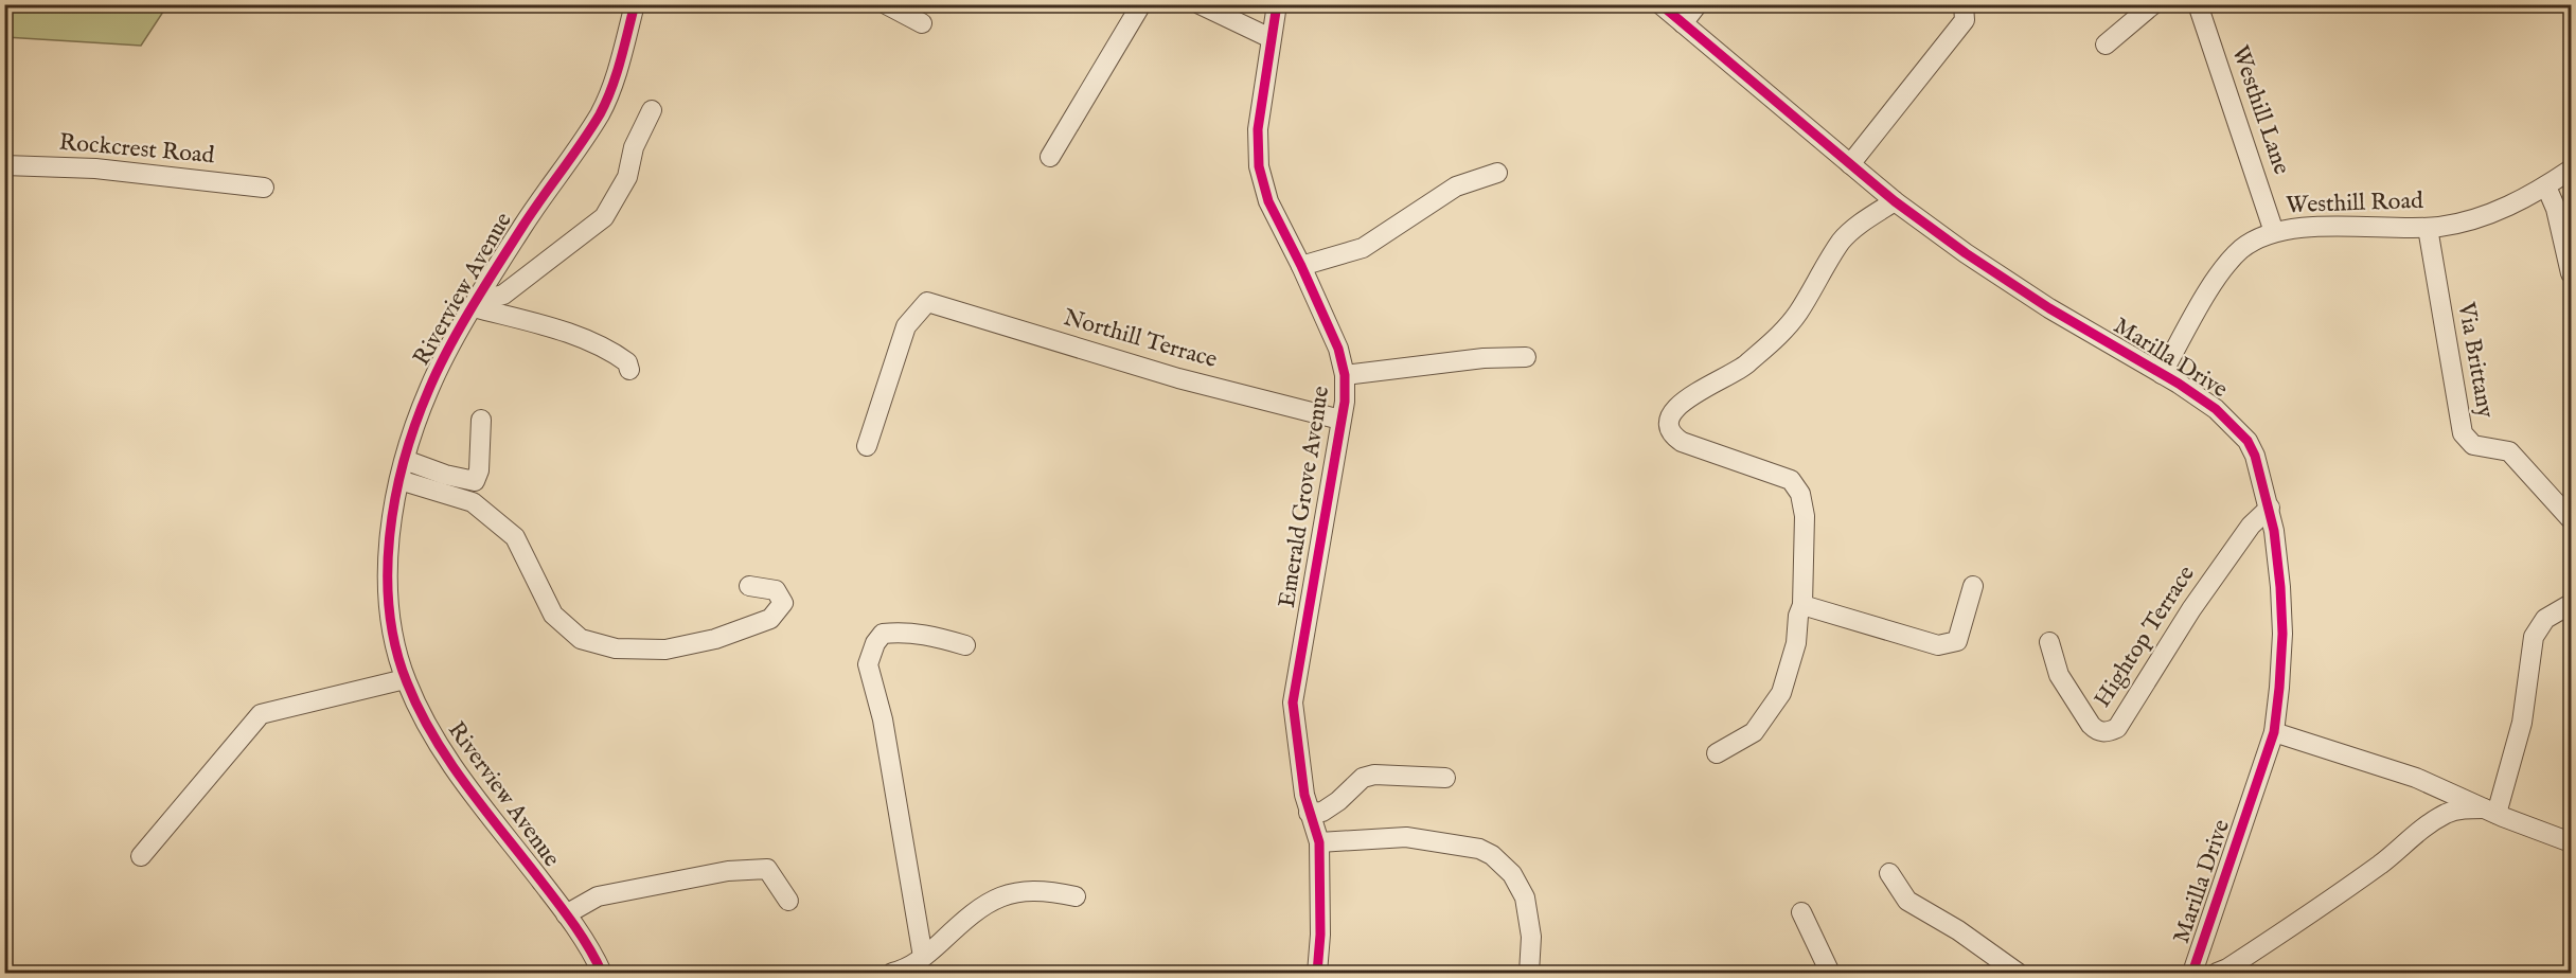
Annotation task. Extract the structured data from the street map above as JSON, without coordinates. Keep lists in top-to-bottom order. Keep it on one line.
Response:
{"streets":{"street":["Westhill Lane","Rockcrest Road","Westhill Road","Riverview Avenue","Northill Terrace","Marilla Drive","Via Brittany","Emerald Grove Avenue","Hightop Terrace"]},"crossings":[["Westhill Lane","Westhill Road"],["Westhill Road","Marilla Drive"],["Westhill Road","Via Brittany"],["Northill Terrace","Emerald Grove Avenue"],["Marilla Drive","Hightop Terrace"]]}
